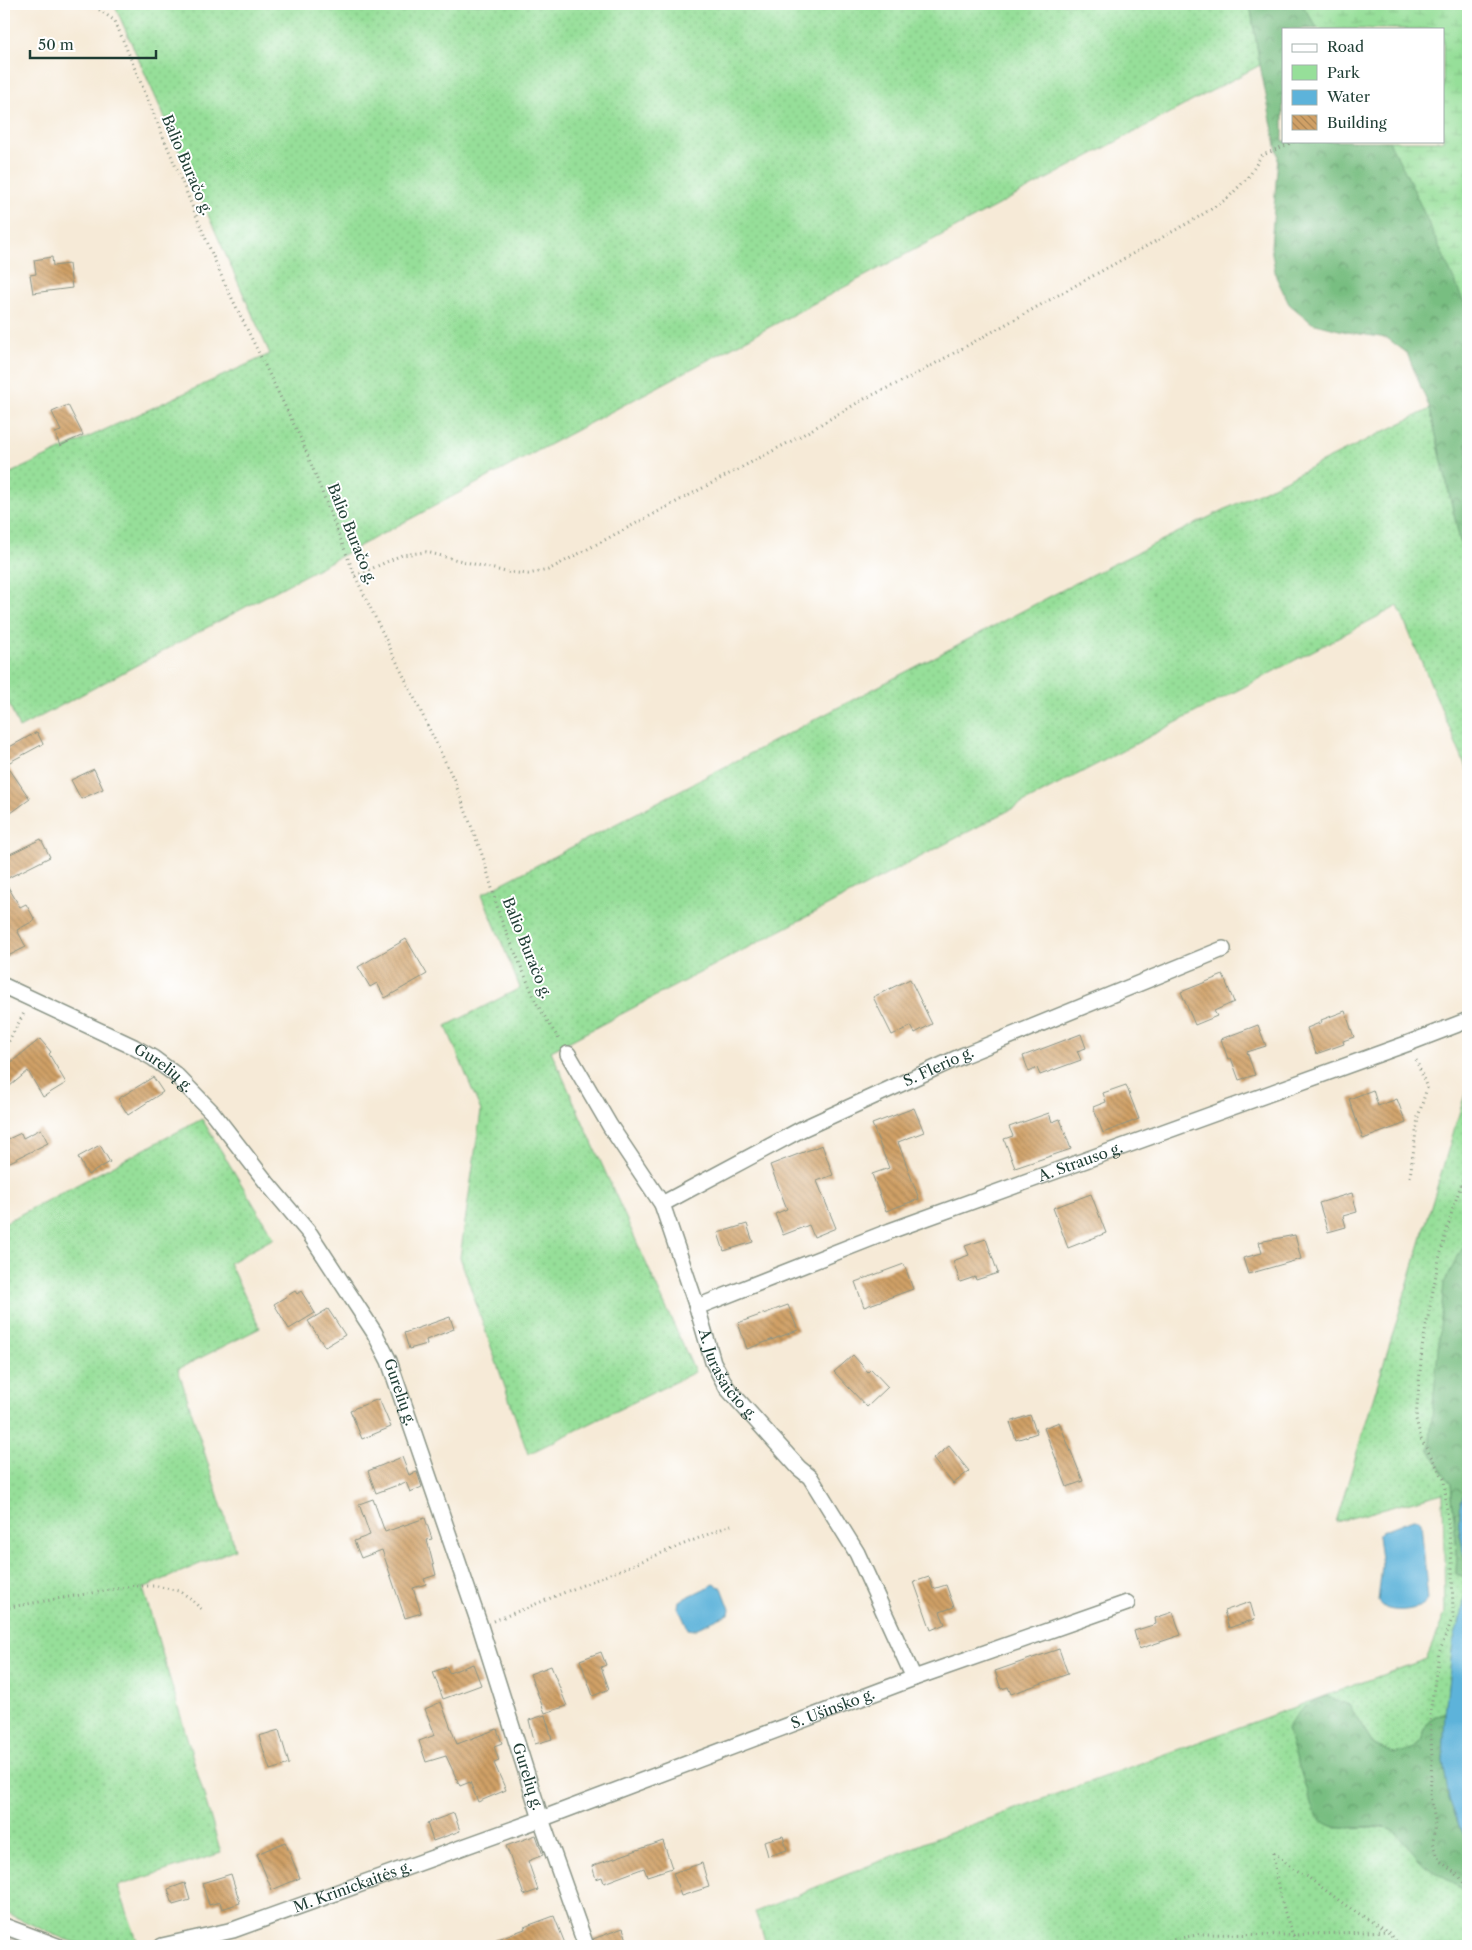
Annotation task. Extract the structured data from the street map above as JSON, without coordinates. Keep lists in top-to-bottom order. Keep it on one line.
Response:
{"streets":{"street":["S. Flerio g.","Gurelių g.","A. Strauso g.","A. Jurašaičio g.","S. Ušinsko g.","M. Krinickaitės g."],"path":["Balio Buračo g."]},"crossings":[["Balio Buračo g.","A. Jurašaičio g."],["S. Flerio g.","A. Jurašaičio g."],["Gurelių g.","S. Ušinsko g."],["Gurelių g.","M. Krinickaitės g."],["A. Strauso g.","A. Jurašaičio g."],["A. Jurašaičio g.","S. Ušinsko g."],["S. Ušinsko g.","M. Krinickaitės g."]],"legend":["Road","Park","Water","Building"],"scale_bar":"50 m"}
